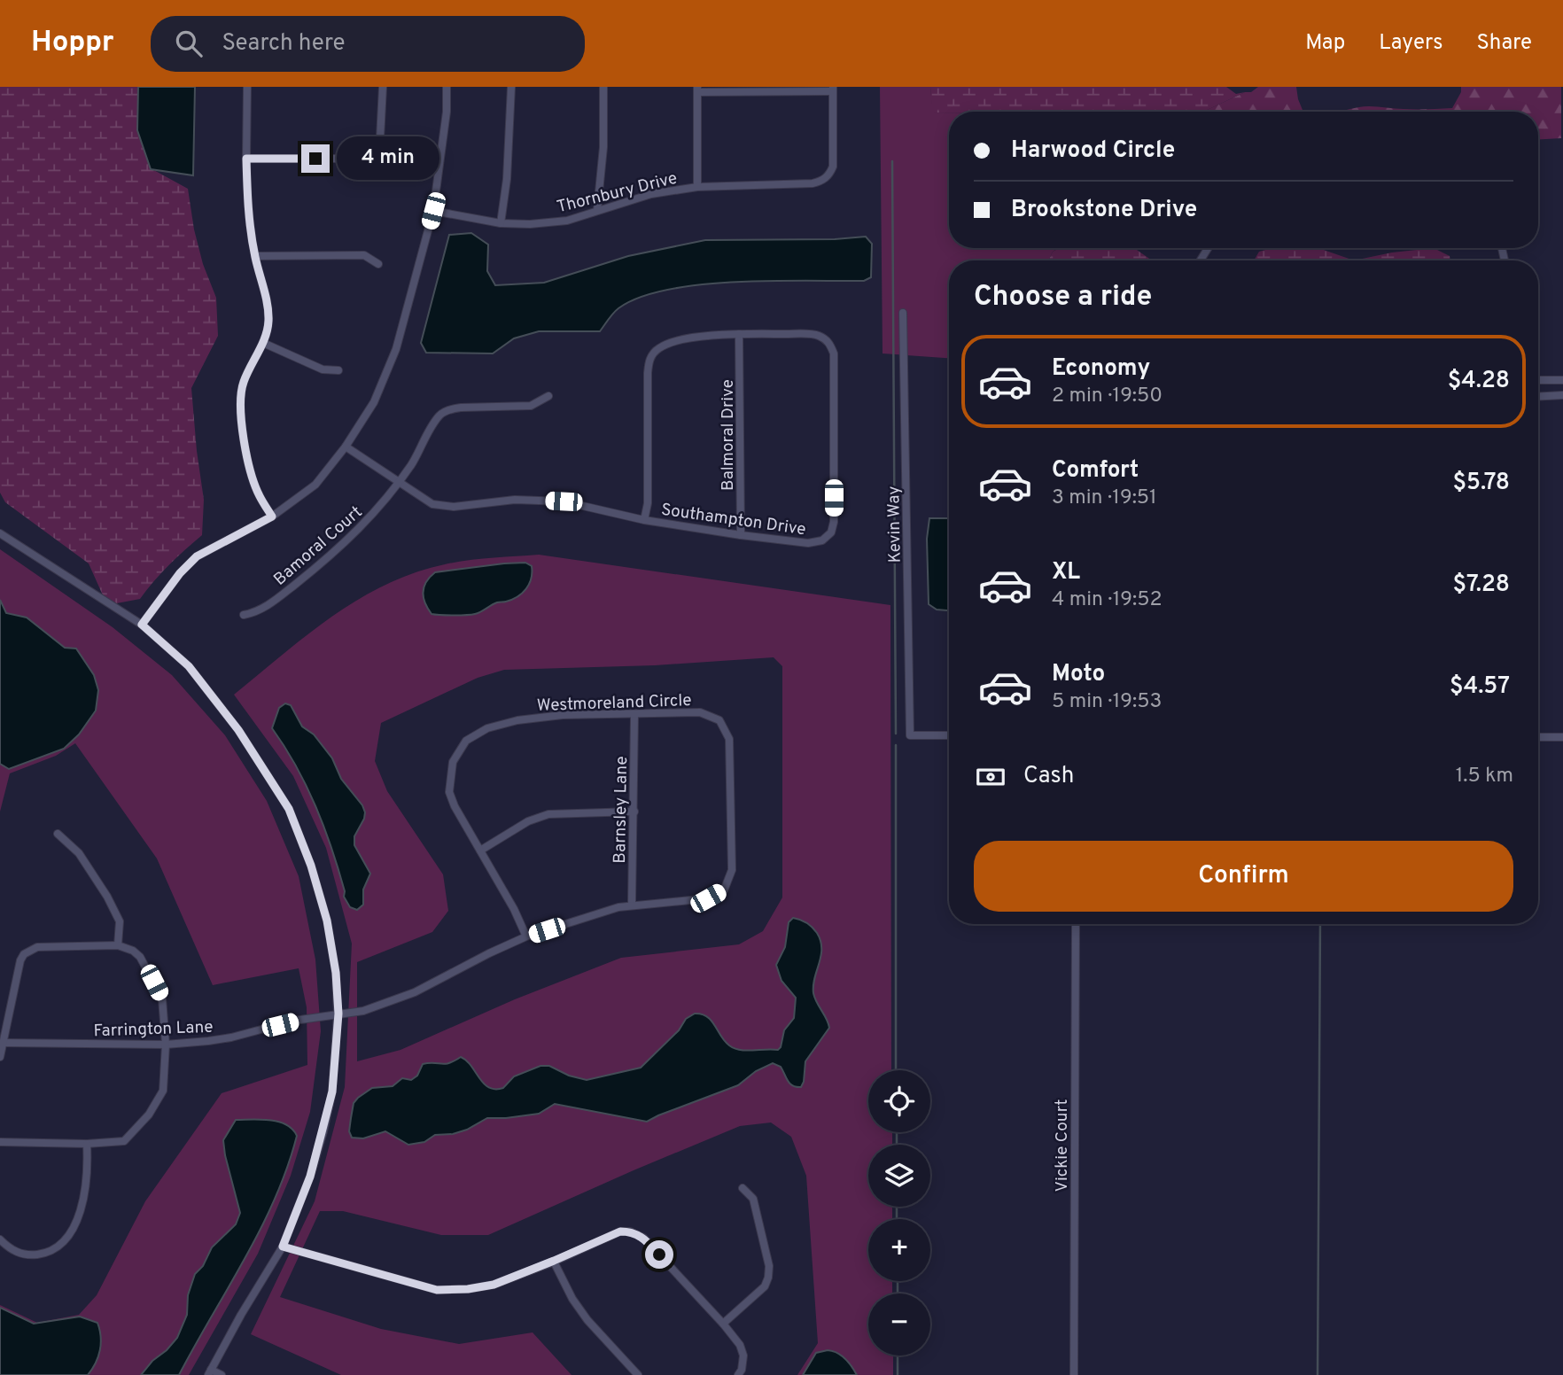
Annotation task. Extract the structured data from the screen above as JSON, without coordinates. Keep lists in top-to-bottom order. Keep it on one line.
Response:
{"streets":{"street":["Thornbury Drive","Balmoral Drive","Southampton Drive","Kevin Way","Bamoral Court","Westmoreland Circle","Barnsley Lane","Farrington Lane","Vickie Court"]},"crossings":[["Balmoral Drive","Southampton Drive"],["Southampton Drive","Bamoral Court"],["Westmoreland Circle","Barnsley Lane"],["Westmoreland Circle","Farrington Lane"]],"page":{"header":"Hoppr","search":"Search here","nav":["Map","Layers","Share"],"banner":["Harwood Circle","Brookstone Drive"],"bubble":"4 min","heading":"Choose a ride","list":[{"name":"Economy","note":"2 min · 19:50","value":"$4.28"},{"name":"Comfort","note":"3 min · 19:51","value":"$5.78"},{"name":"XL","note":"4 min · 19:52","value":"$7.28"},{"name":"Moto","note":"5 min · 19:53","value":"$4.57"}],"pay":["Cash","1.5 km"],"buttons":"Confirm","map_buttons":["+","−"]}}
